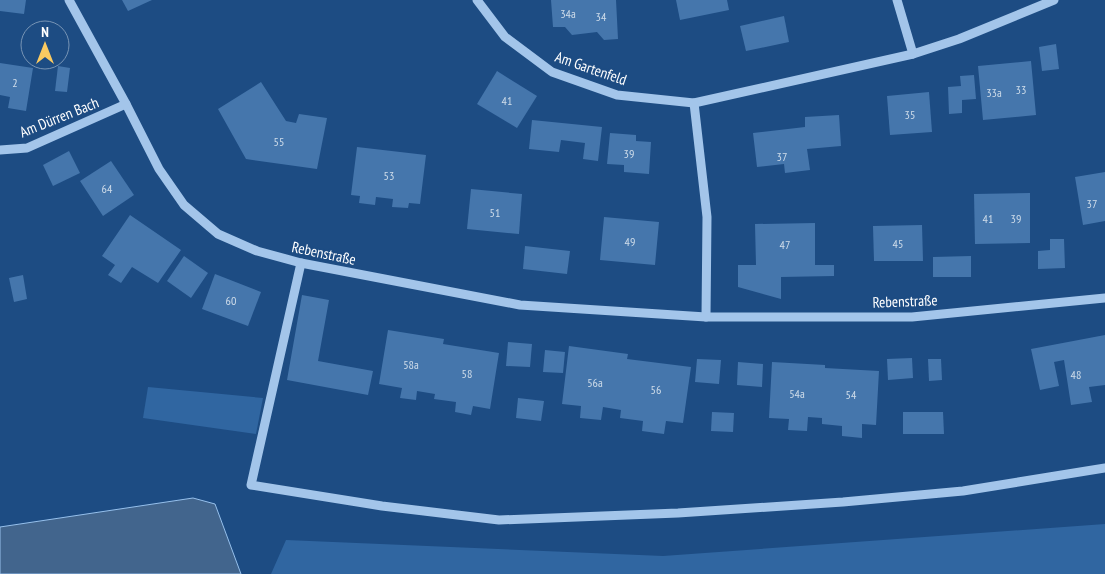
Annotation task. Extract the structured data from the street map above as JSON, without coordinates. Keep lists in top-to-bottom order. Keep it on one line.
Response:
{"streets":{"street":["Am Gartenfeld","Am Dürren Bach","Rebenstraße"]},"crossings":[["Am Dürren Bach","Rebenstraße"]],"house_numbers":["34a","34","2","33","33a","41","35","55","39","37","53","64","37","51","41","39","49","45","47","60","58a","58","48","56a","56","54a","54"],"north":"top"}
